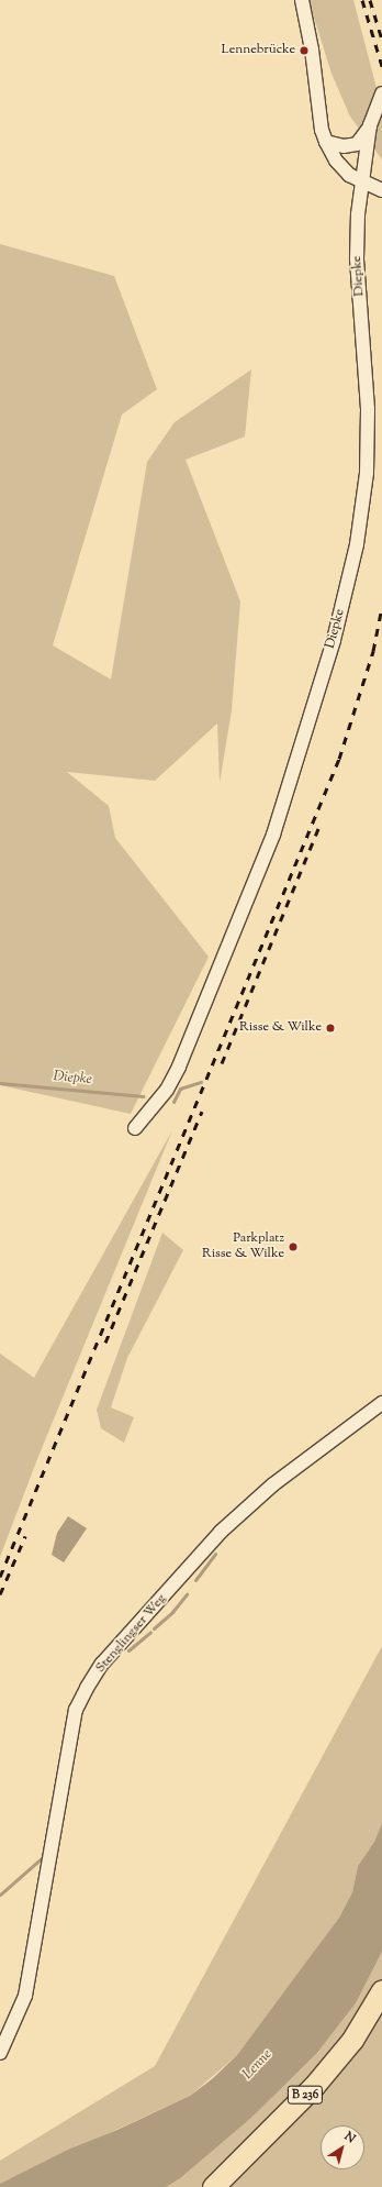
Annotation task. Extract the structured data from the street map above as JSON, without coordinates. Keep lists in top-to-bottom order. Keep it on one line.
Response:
{"streets":{"main road":["B 236"],"street":["Diepke","Stenglingser Weg"]},"water":["Diepke","Lenne"],"places":["Lennebrücke","Risse & Wilke","Parkplatz Risse & Wilke"],"north":"top right"}
